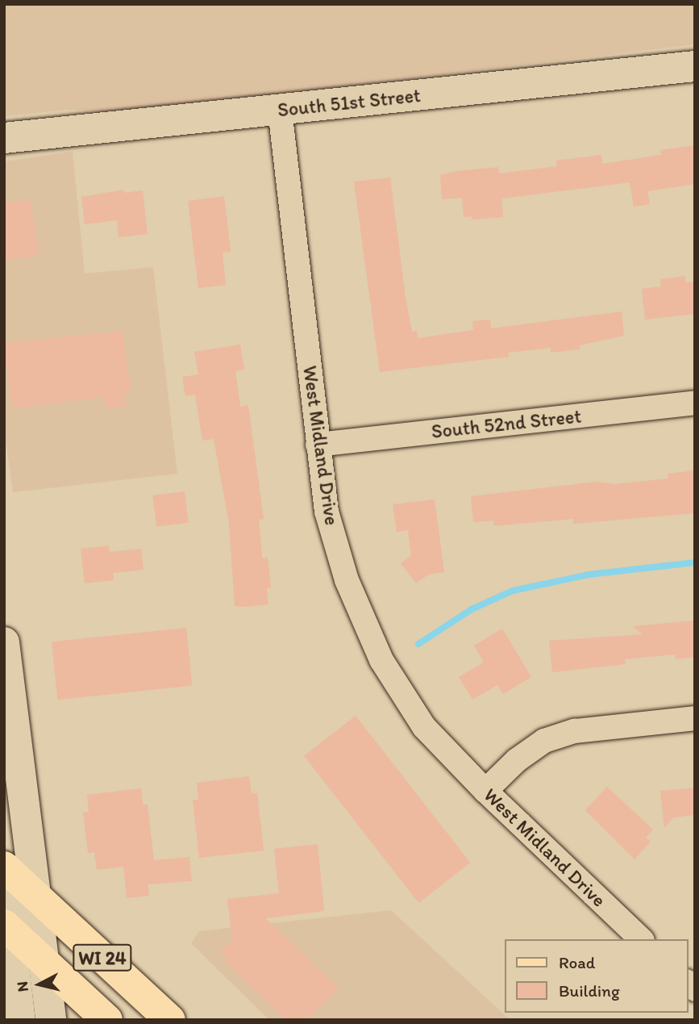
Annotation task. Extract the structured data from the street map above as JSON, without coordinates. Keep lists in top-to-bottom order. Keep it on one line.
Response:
{"streets":{"main road":["WI 24"],"street":["South 51st Street","South 52nd Street","West Midland Drive"]},"crossings":[["South 51st Street","West Midland Drive"],["South 52nd Street","West Midland Drive"]],"legend":["Road","Building"],"north":"left"}
